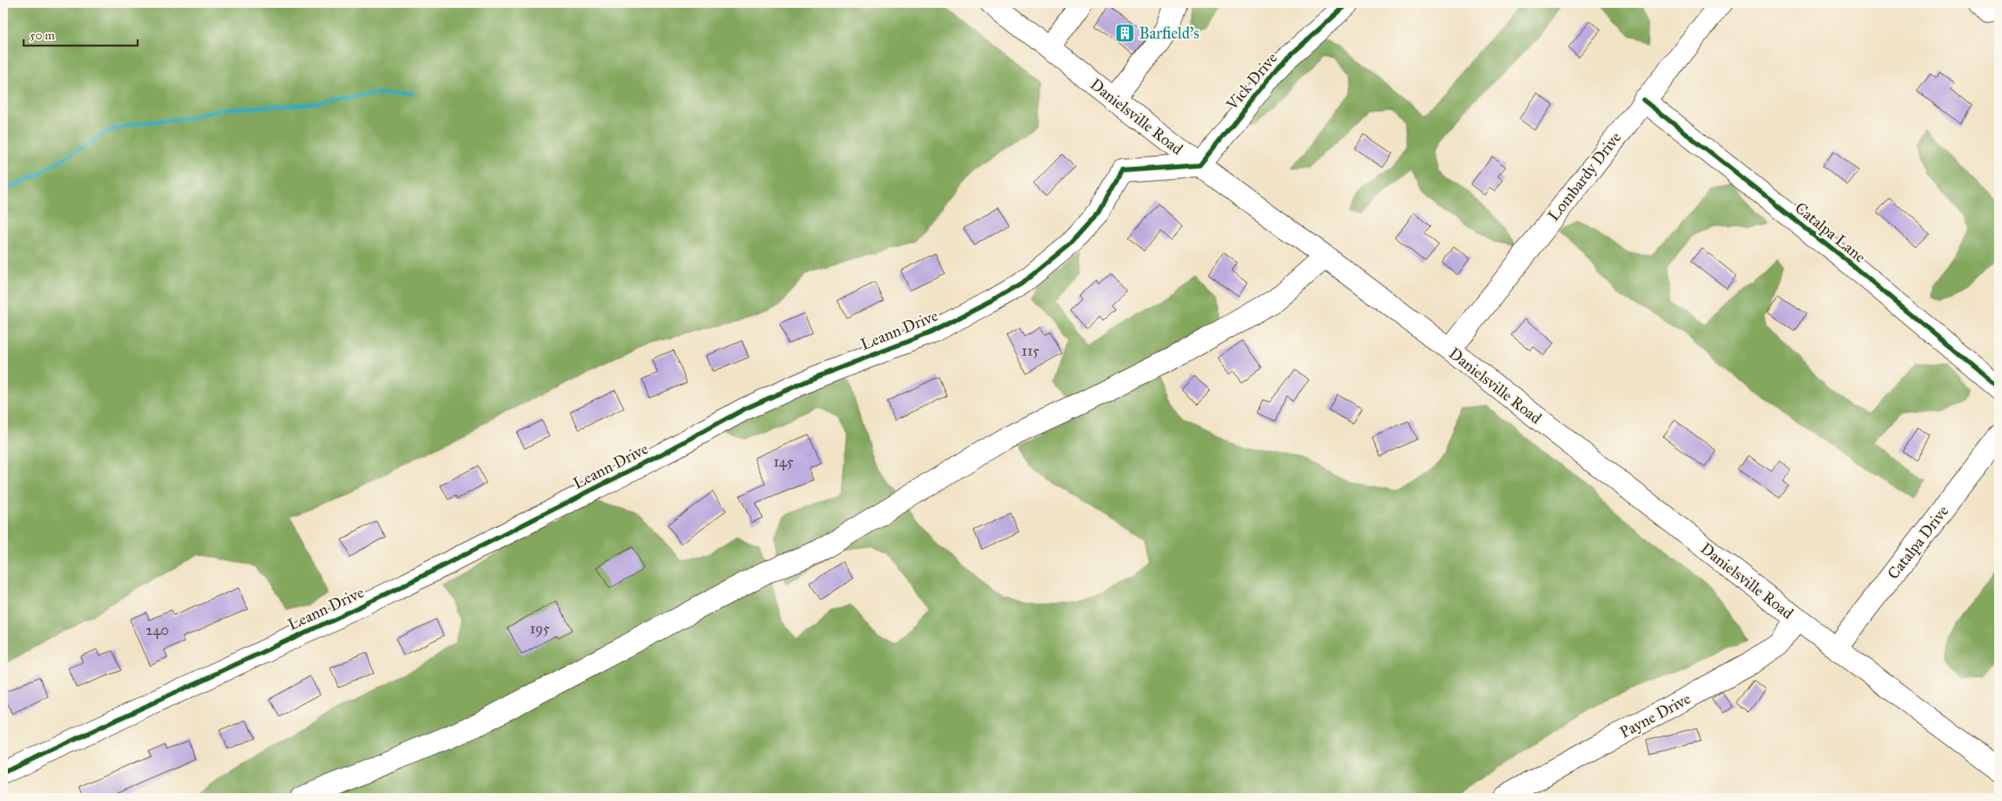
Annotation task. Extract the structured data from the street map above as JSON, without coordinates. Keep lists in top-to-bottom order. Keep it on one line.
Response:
{"streets":{"street":["Vick Drive","Danielsville Road","Lombardy Drive","Catalpa Lane","Leann Drive","Catalpa Drive","Payne Drive"]},"crossings":[["Vick Drive","Danielsville Road"],["Vick Drive","Leann Drive"],["Danielsville Road","Lombardy Drive"],["Danielsville Road","Leann Drive"],["Danielsville Road","Catalpa Drive"],["Danielsville Road","Payne Drive"],["Lombardy Drive","Catalpa Lane"]],"places":{"building":["Barfield's"]},"house_numbers":["115","145","195","240"],"scale_bar":"50 m"}
